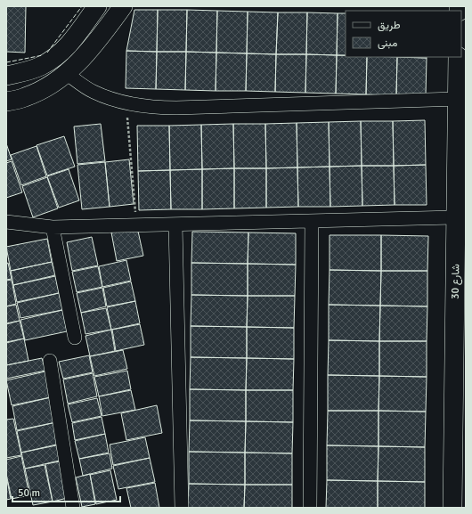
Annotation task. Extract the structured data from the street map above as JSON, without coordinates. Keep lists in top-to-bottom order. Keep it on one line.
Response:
{"streets":{"street":["شارع 30"]},"legend":["طريق","مبنى"],"scale_bar":"50 m"}
